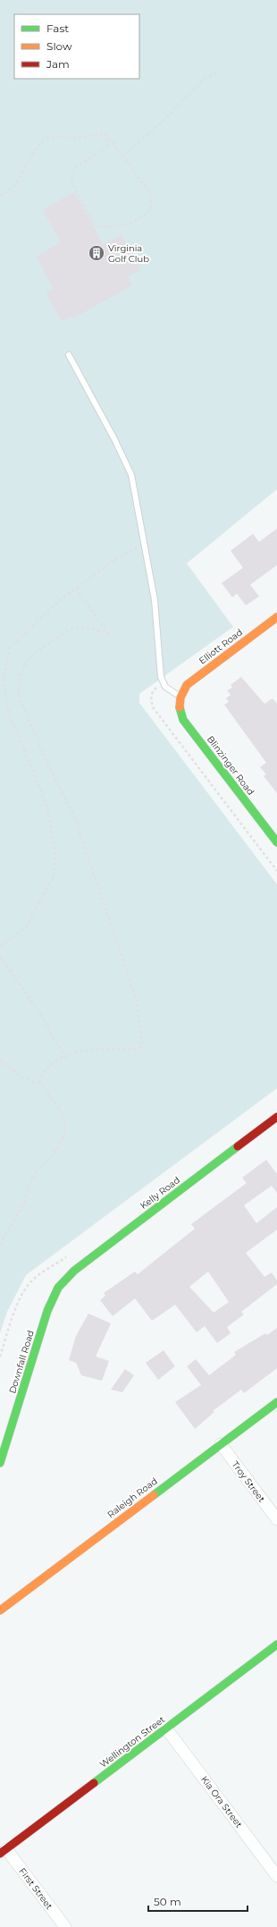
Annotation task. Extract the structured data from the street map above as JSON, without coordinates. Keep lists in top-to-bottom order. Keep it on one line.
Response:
{"streets":{"street":["Elliott Road","Blinzinger Road","Kelly Road","Downfall Road","Troy Street","Raleigh Road","Wellington Street","Kia Ora Street","First Street"]},"crossings":[["Elliott Road","Blinzinger Road"],["Kelly Road","Downfall Road"],["Troy Street","Raleigh Road"],["Wellington Street","Kia Ora Street"],["Wellington Street","First Street"]],"places":{"building":["Virginia Golf Club"]},"legend":["Fast","Slow","Jam"],"scale_bar":"50 m"}
